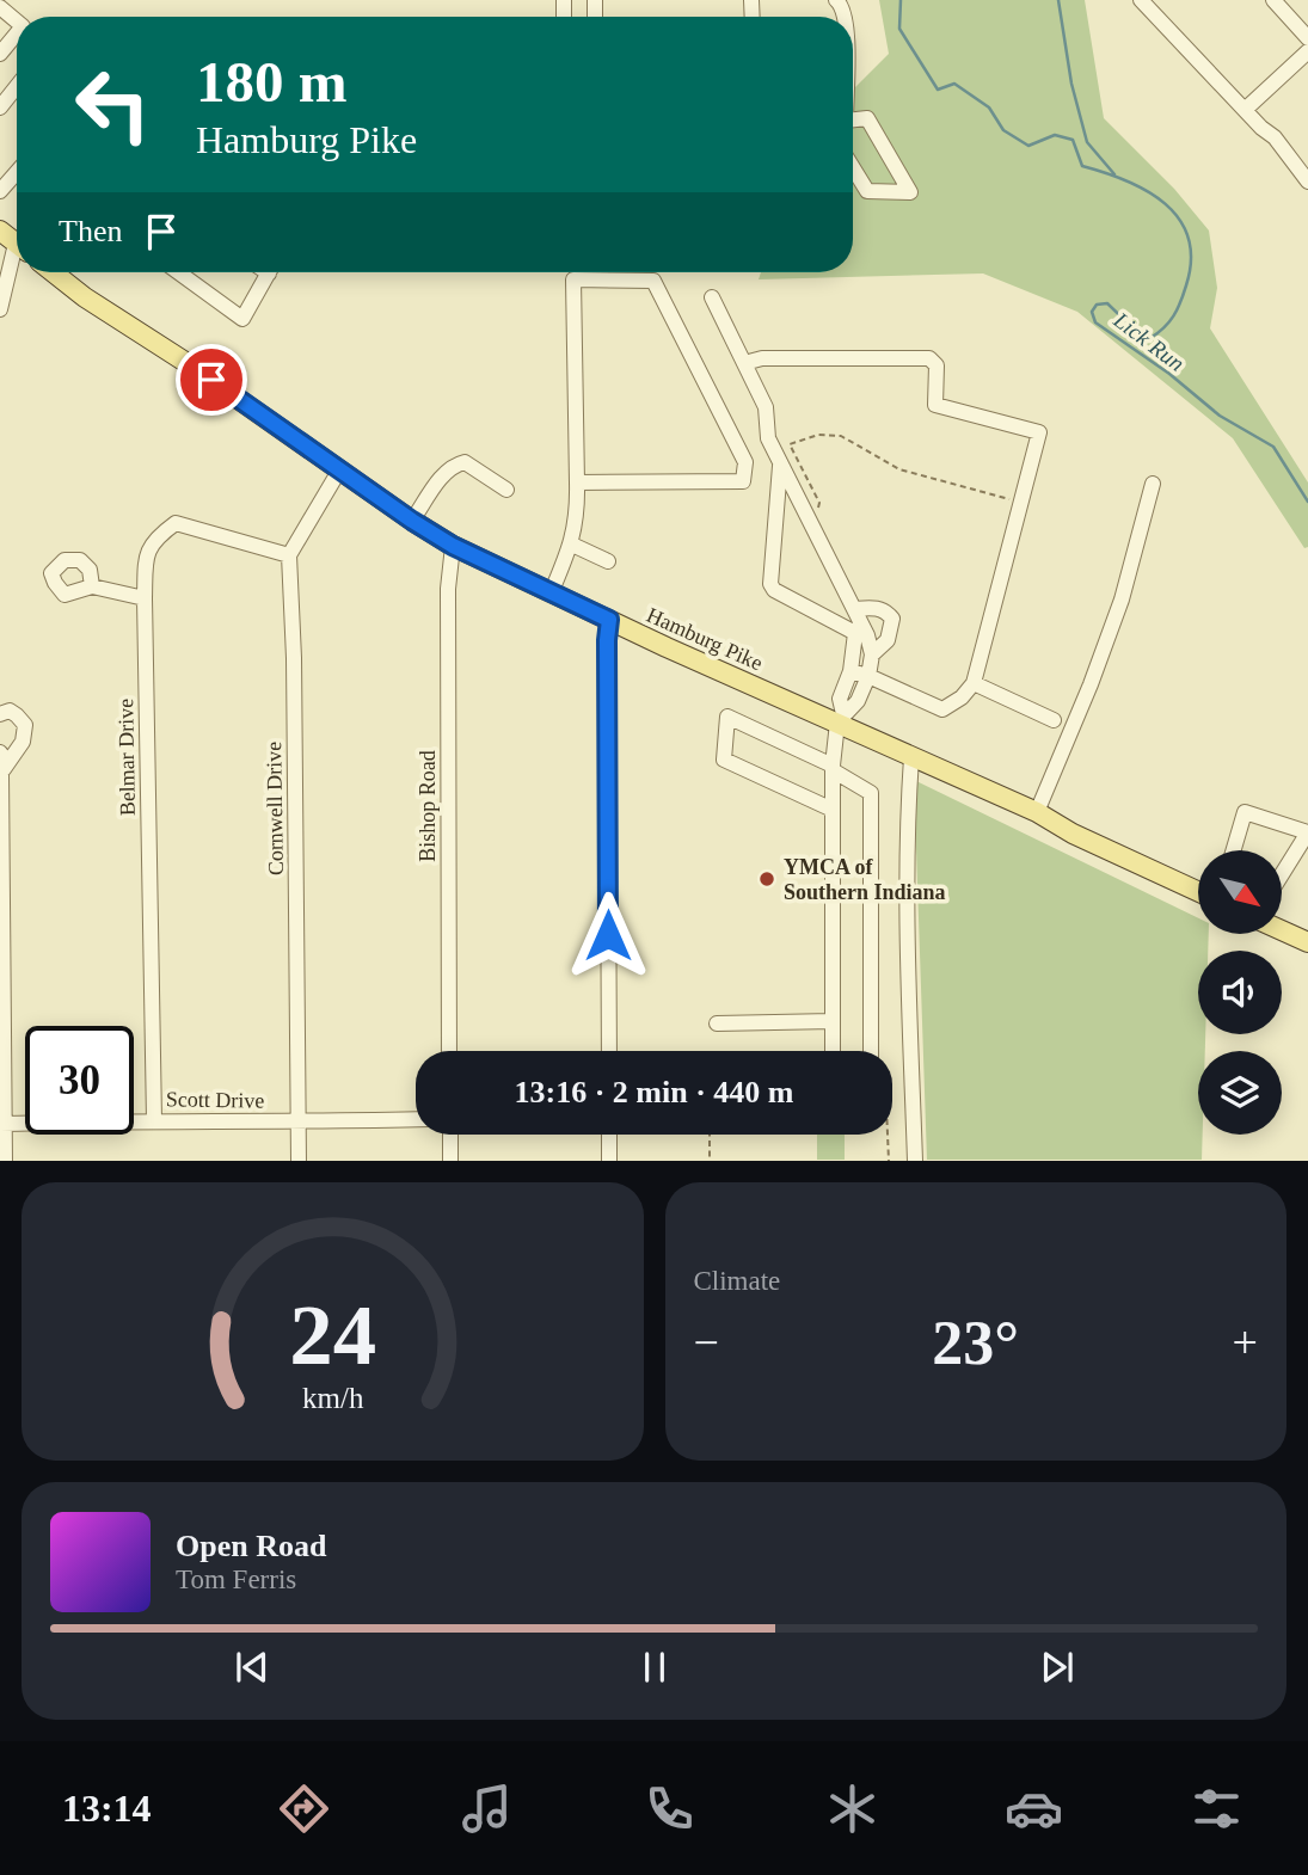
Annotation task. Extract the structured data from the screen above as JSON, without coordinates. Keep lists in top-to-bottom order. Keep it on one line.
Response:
{"streets":{"main road":["Hamburg Pike"],"street":["Belmar Drive","Bishop Road","Cornwell Drive","Scott Drive"]},"crossings":[["Hamburg Pike","Bishop Road"],["Belmar Drive","Cornwell Drive"],["Belmar Drive","Scott Drive"],["Cornwell Drive","Scott Drive"]],"water":["Lick Run"],"places":["YMCA of Southern Indiana"],"north":"bottom right","page":{"turn":["180 m","Hamburg Pike"],"then":"Then","limit":"30","trip":"13:16 · 2 min · 440 m","tile":"Climate","heat":["−","23°","+"],"song":["Open Road","Tom Ferris"],"tabs":"13:14","gauge":["24","km/h"]}}
